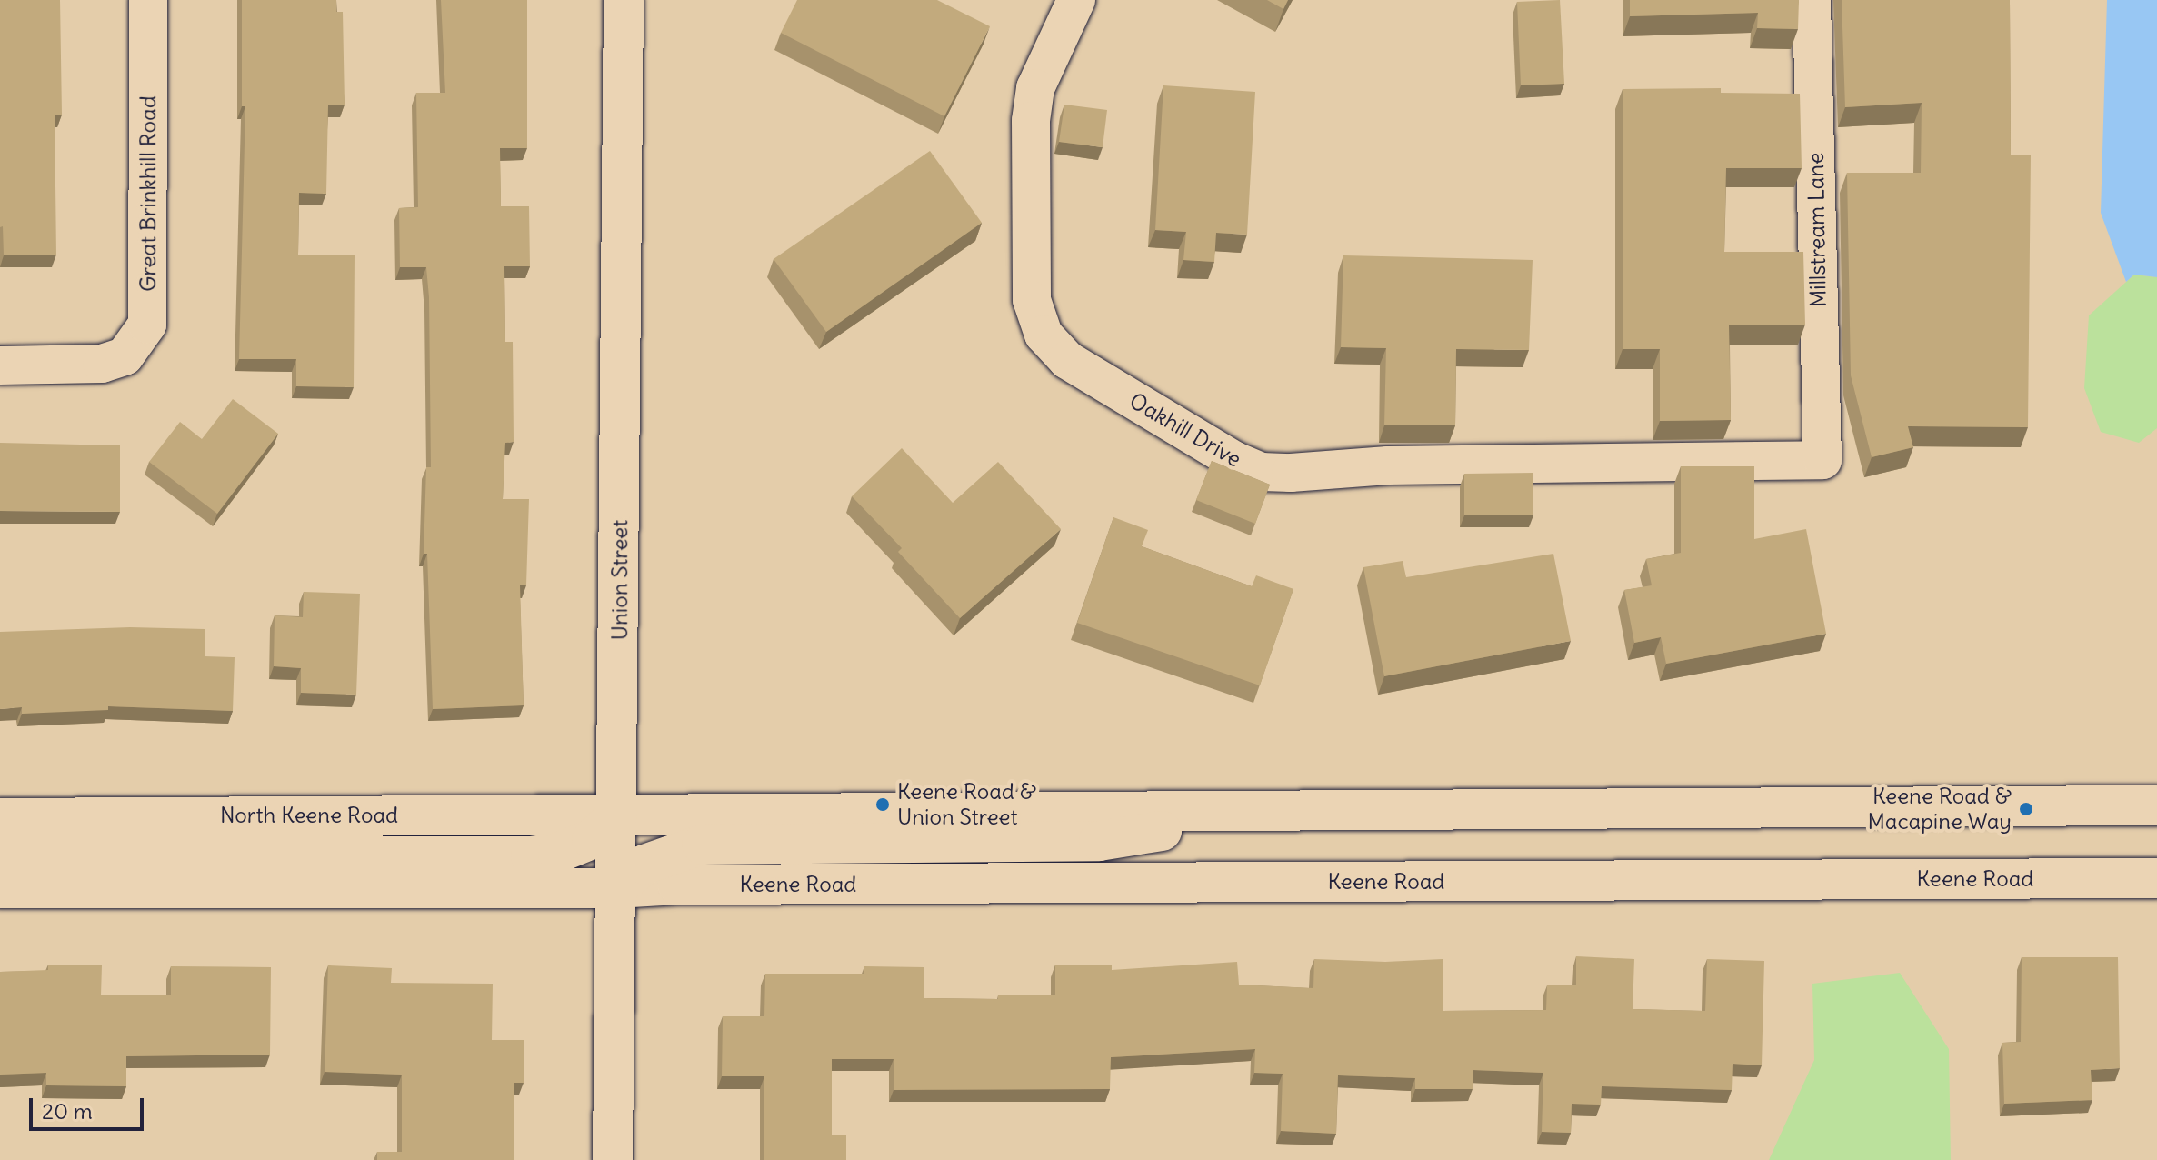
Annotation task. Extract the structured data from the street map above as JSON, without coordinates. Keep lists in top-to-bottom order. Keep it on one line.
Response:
{"streets":{"main road":["Union Street","North Keene Road","Keene Road"],"street":["Great Brinkhill Road","Millstream Lane","Oakhill Drive"]},"crossings":[["Millstream Lane","Oakhill Drive"],["Union Street","North Keene Road"],["Union Street","Keene Road"]],"places":["Keene Road & Union Street","Keene Road & Macapine Way"],"scale_bar":"20 m"}
